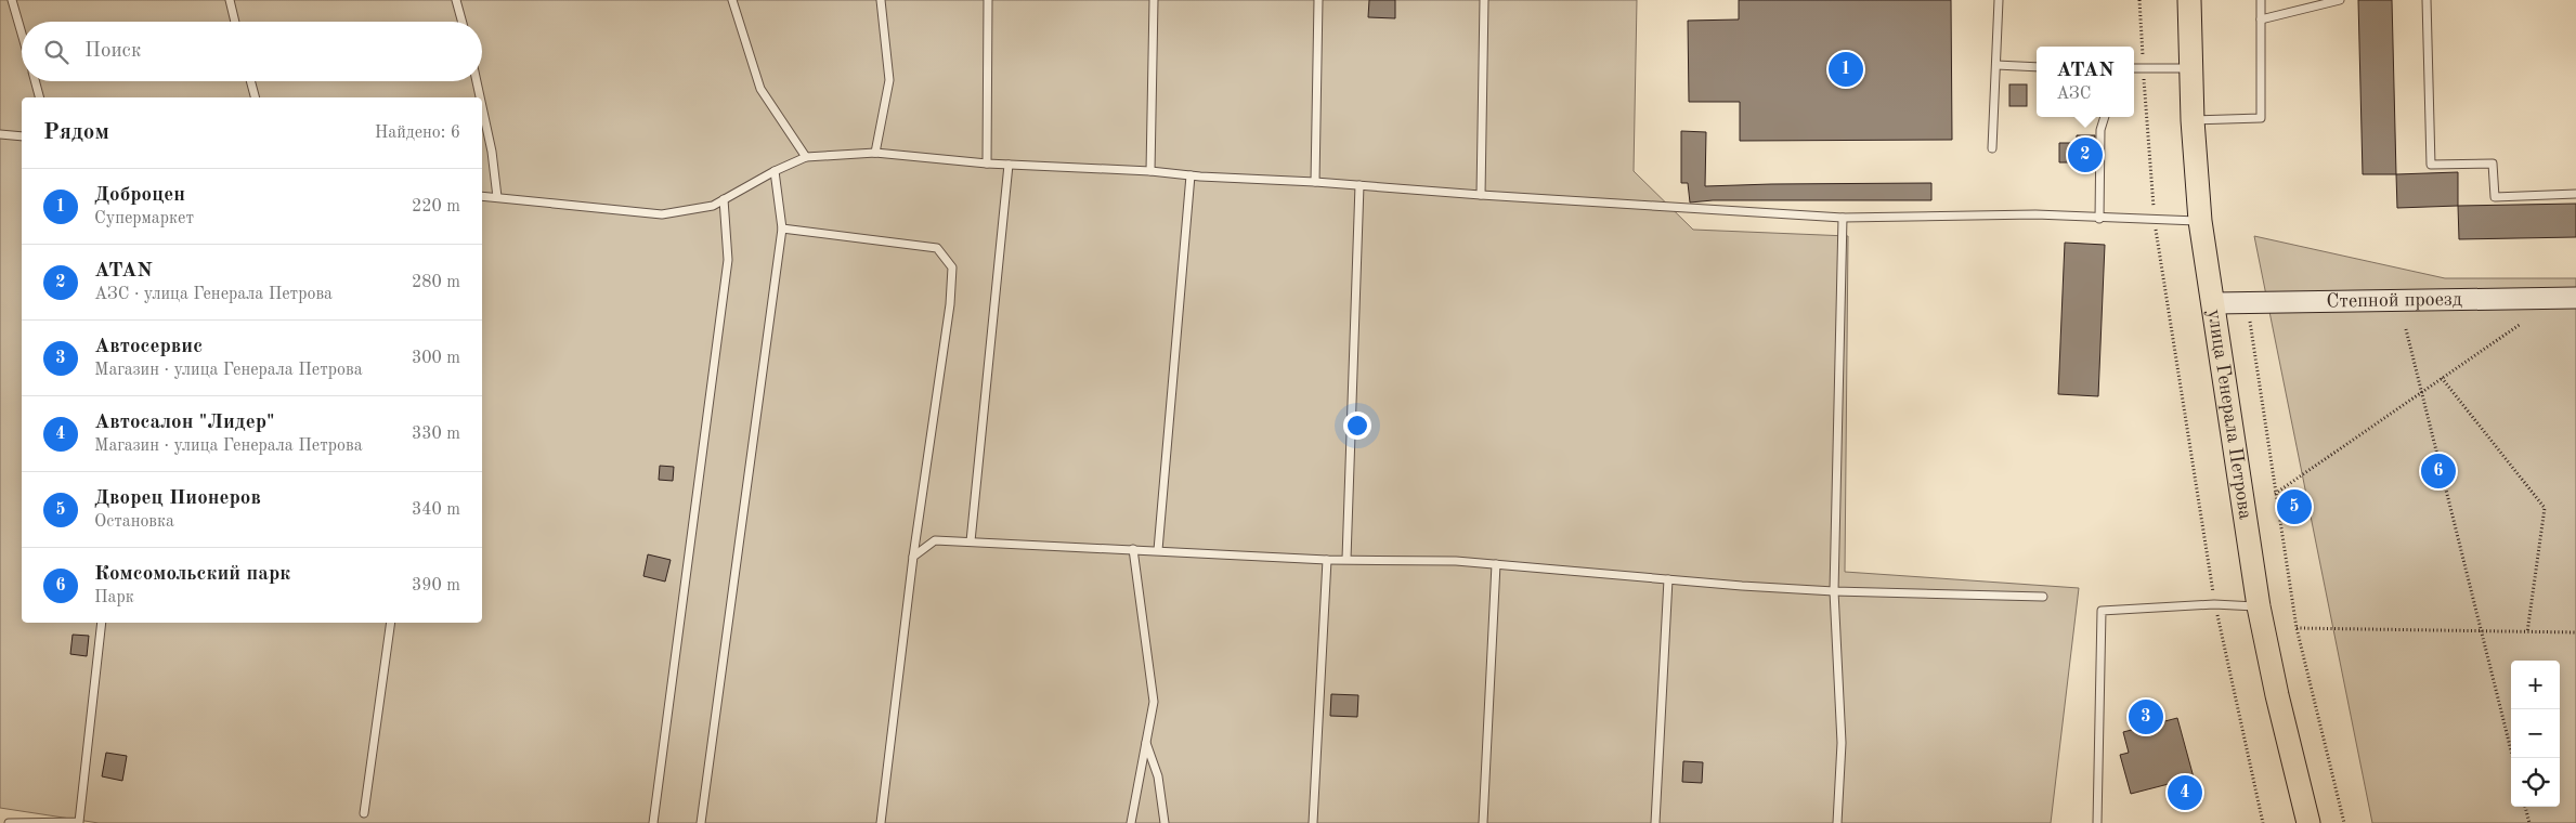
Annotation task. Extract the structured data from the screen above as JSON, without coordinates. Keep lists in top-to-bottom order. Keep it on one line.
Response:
{"streets":{"main road":["Степной проезд","улица Генерала Петрова"]},"crossings":[["Степной проезд","улица Генерала Петрова"]],"page":{"search":"Поиск","popup":["ATAN","АЗС"],"pins":["1","2","6","5","3","4"],"heading":["Рядом","Найдено: 6"],"list":[{"mark":"1","name":"Доброцен","note":"Супермаркет","value":"220 m"},{"mark":"2","name":"ATAN","note":"АЗС · улица Генерала Петрова","value":"280 m"},{"mark":"3","name":"Автосервис","note":"Магазин · улица Генерала Петрова","value":"300 m"},{"mark":"4","name":"Автосалон \"Лидер\"","note":"Магазин · улица Генерала Петрова","value":"330 m"},{"mark":"5","name":"Дворец Пионеров","note":"Остановка","value":"340 m"},{"mark":"6","name":"Комсомольский парк","note":"Парк","value":"390 m"}],"map_buttons":["+","−"]}}
